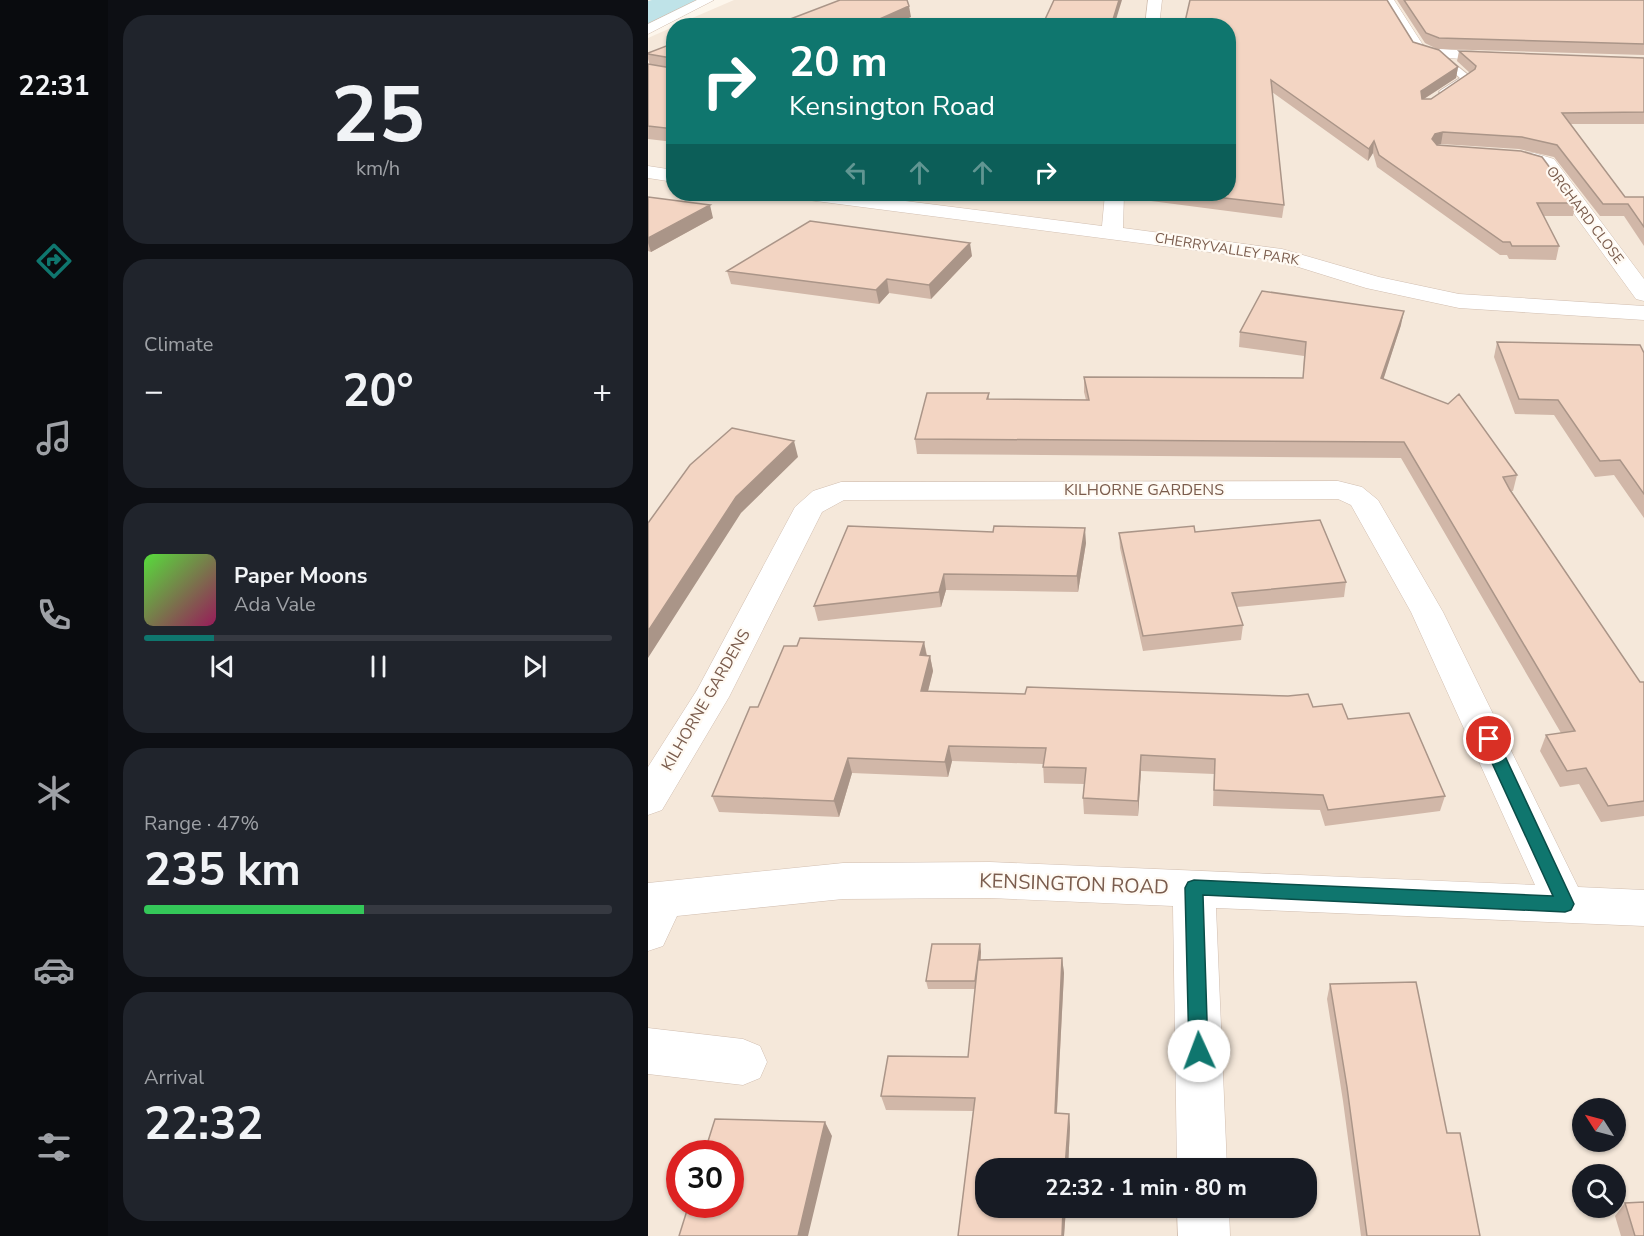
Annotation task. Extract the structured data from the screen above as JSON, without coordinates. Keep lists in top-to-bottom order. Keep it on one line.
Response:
{"streets":{"street":["ORCHARD CLOSE","CHERRYVALLEY PARK","KILHORNE GARDENS","KENSINGTON ROAD"]},"crossings":[["KILHORNE GARDENS","KENSINGTON ROAD"]],"north":"top left","page":{"tabs":"22:31","tile":[["25","km/h"],"Climate",["Range · 47%","235 km"],["Arrival","22:32"]],"turn":["20 m","Kensington Road"],"heat":["−","20°","+"],"song":["Paper Moons","Ada Vale"],"limit":"30","trip":"22:32 · 1 min · 80 m"}}
